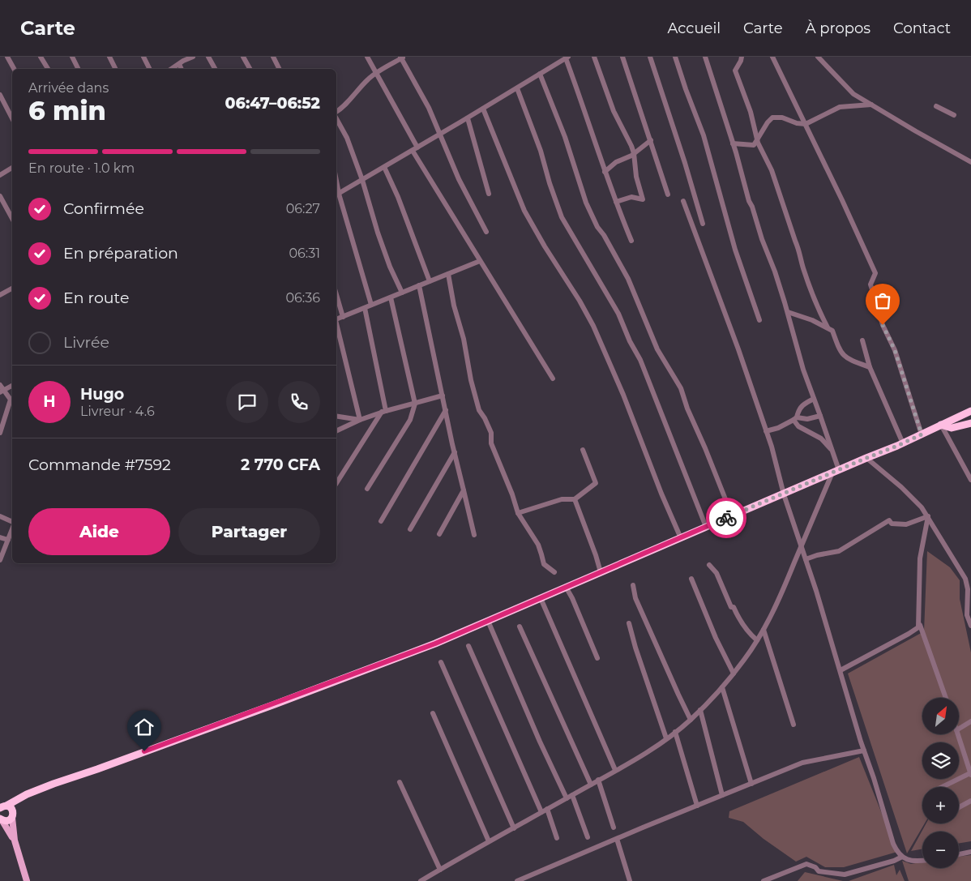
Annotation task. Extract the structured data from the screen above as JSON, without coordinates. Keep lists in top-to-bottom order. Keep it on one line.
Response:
{"north":"top right","page":{"header":"Carte","nav":["Accueil","Carte","À propos","Contact"],"heading":["6 min","Arrivée dans","06:47–06:52"],"panel":["Hugo","Livreur · 4.6","Commande #7592","2 770 CFA"],"bar":"En route · 1.0 km","list":[["Confirmée","06:27"],["En préparation","06:31"],["En route","06:36"],"Livrée"],"round":"H","buttons":["Aide","Partager"],"map_buttons":["+","−"]}}
